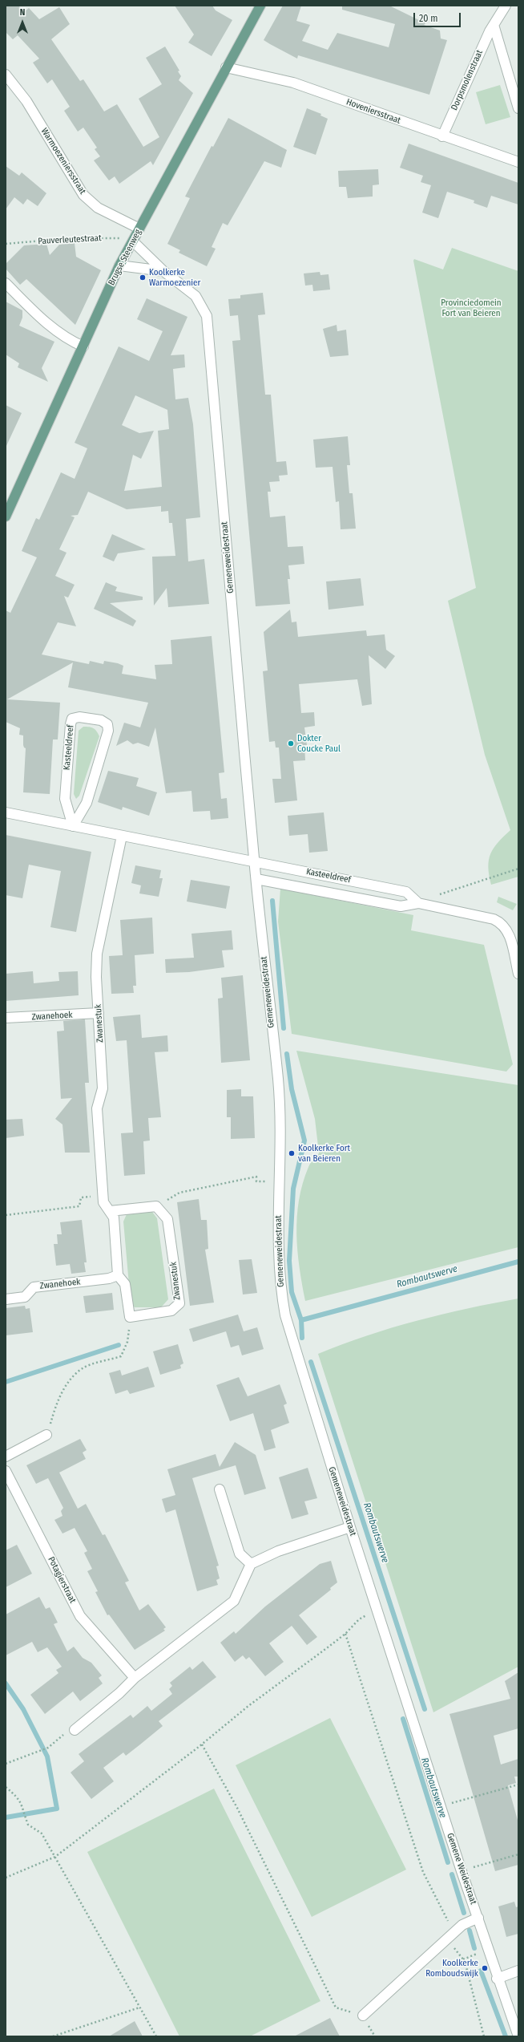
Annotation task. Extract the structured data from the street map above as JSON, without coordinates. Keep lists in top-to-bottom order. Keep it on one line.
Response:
{"streets":{"main road":["Brugse Steenweg"],"street":["Dorpsmolenstraat","Hoveniersstraat","Warmoezeniersstraat","Gemeneweidestraat","Kasteeldreef","Zwanehoek","Zwanestuk","Potagierstraat","Gemene Weidestraat"],"path":["Pauverleutestraat"]},"crossings":[["Dorpsmolenstraat","Hoveniersstraat"],["Hoveniersstraat","Brugse Steenweg"],["Warmoezeniersstraat","Brugse Steenweg"],["Pauverleutestraat","Brugse Steenweg"],["Pauverleutestraat","Gemeneweidestraat"],["Brugse Steenweg","Gemeneweidestraat"],["Gemeneweidestraat","Kasteeldreef"],["Gemeneweidestraat","Gemene Weidestraat"],["Kasteeldreef","Zwanestuk"],["Zwanehoek","Zwanestuk"]],"water":["Rombautswerve"],"parks":["Provinciedomein Fort van Beieren"],"places":["Koolkerke Warmoezenier","Dokter Coucke Paul","Koolkerke Fort van Beieren","Koolkerke Romboudswijk"],"scale_bar":"20 m","north":"top"}
